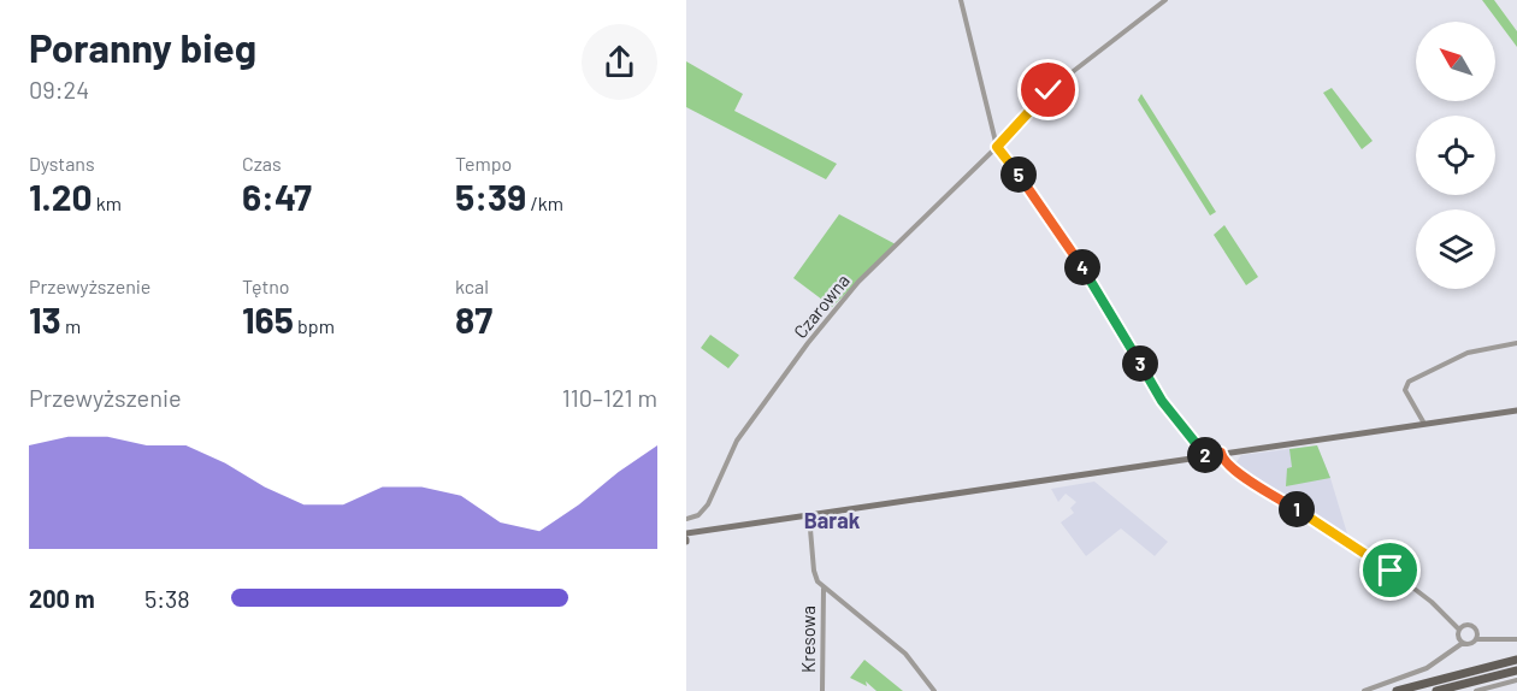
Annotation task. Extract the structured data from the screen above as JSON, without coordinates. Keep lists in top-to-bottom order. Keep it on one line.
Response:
{"streets":{"street":["Czarowna","Kresowa"]},"districts":["Barak"],"north":"top left","page":{"heading":["Poranny bieg","09:24"],"stats":[["Dystans","1.20 km"],["Czas","6:47"],["Tempo","5:39 /km"],["Przewyższenie","13 m"],["Tętno","165 bpm"],["kcal","87"]],"pins":["5","4","3","2","1"],"chart":["Przewyższenie","110–121 m"],"list":[{"name":"200 m","note":"5:38"}]}}
